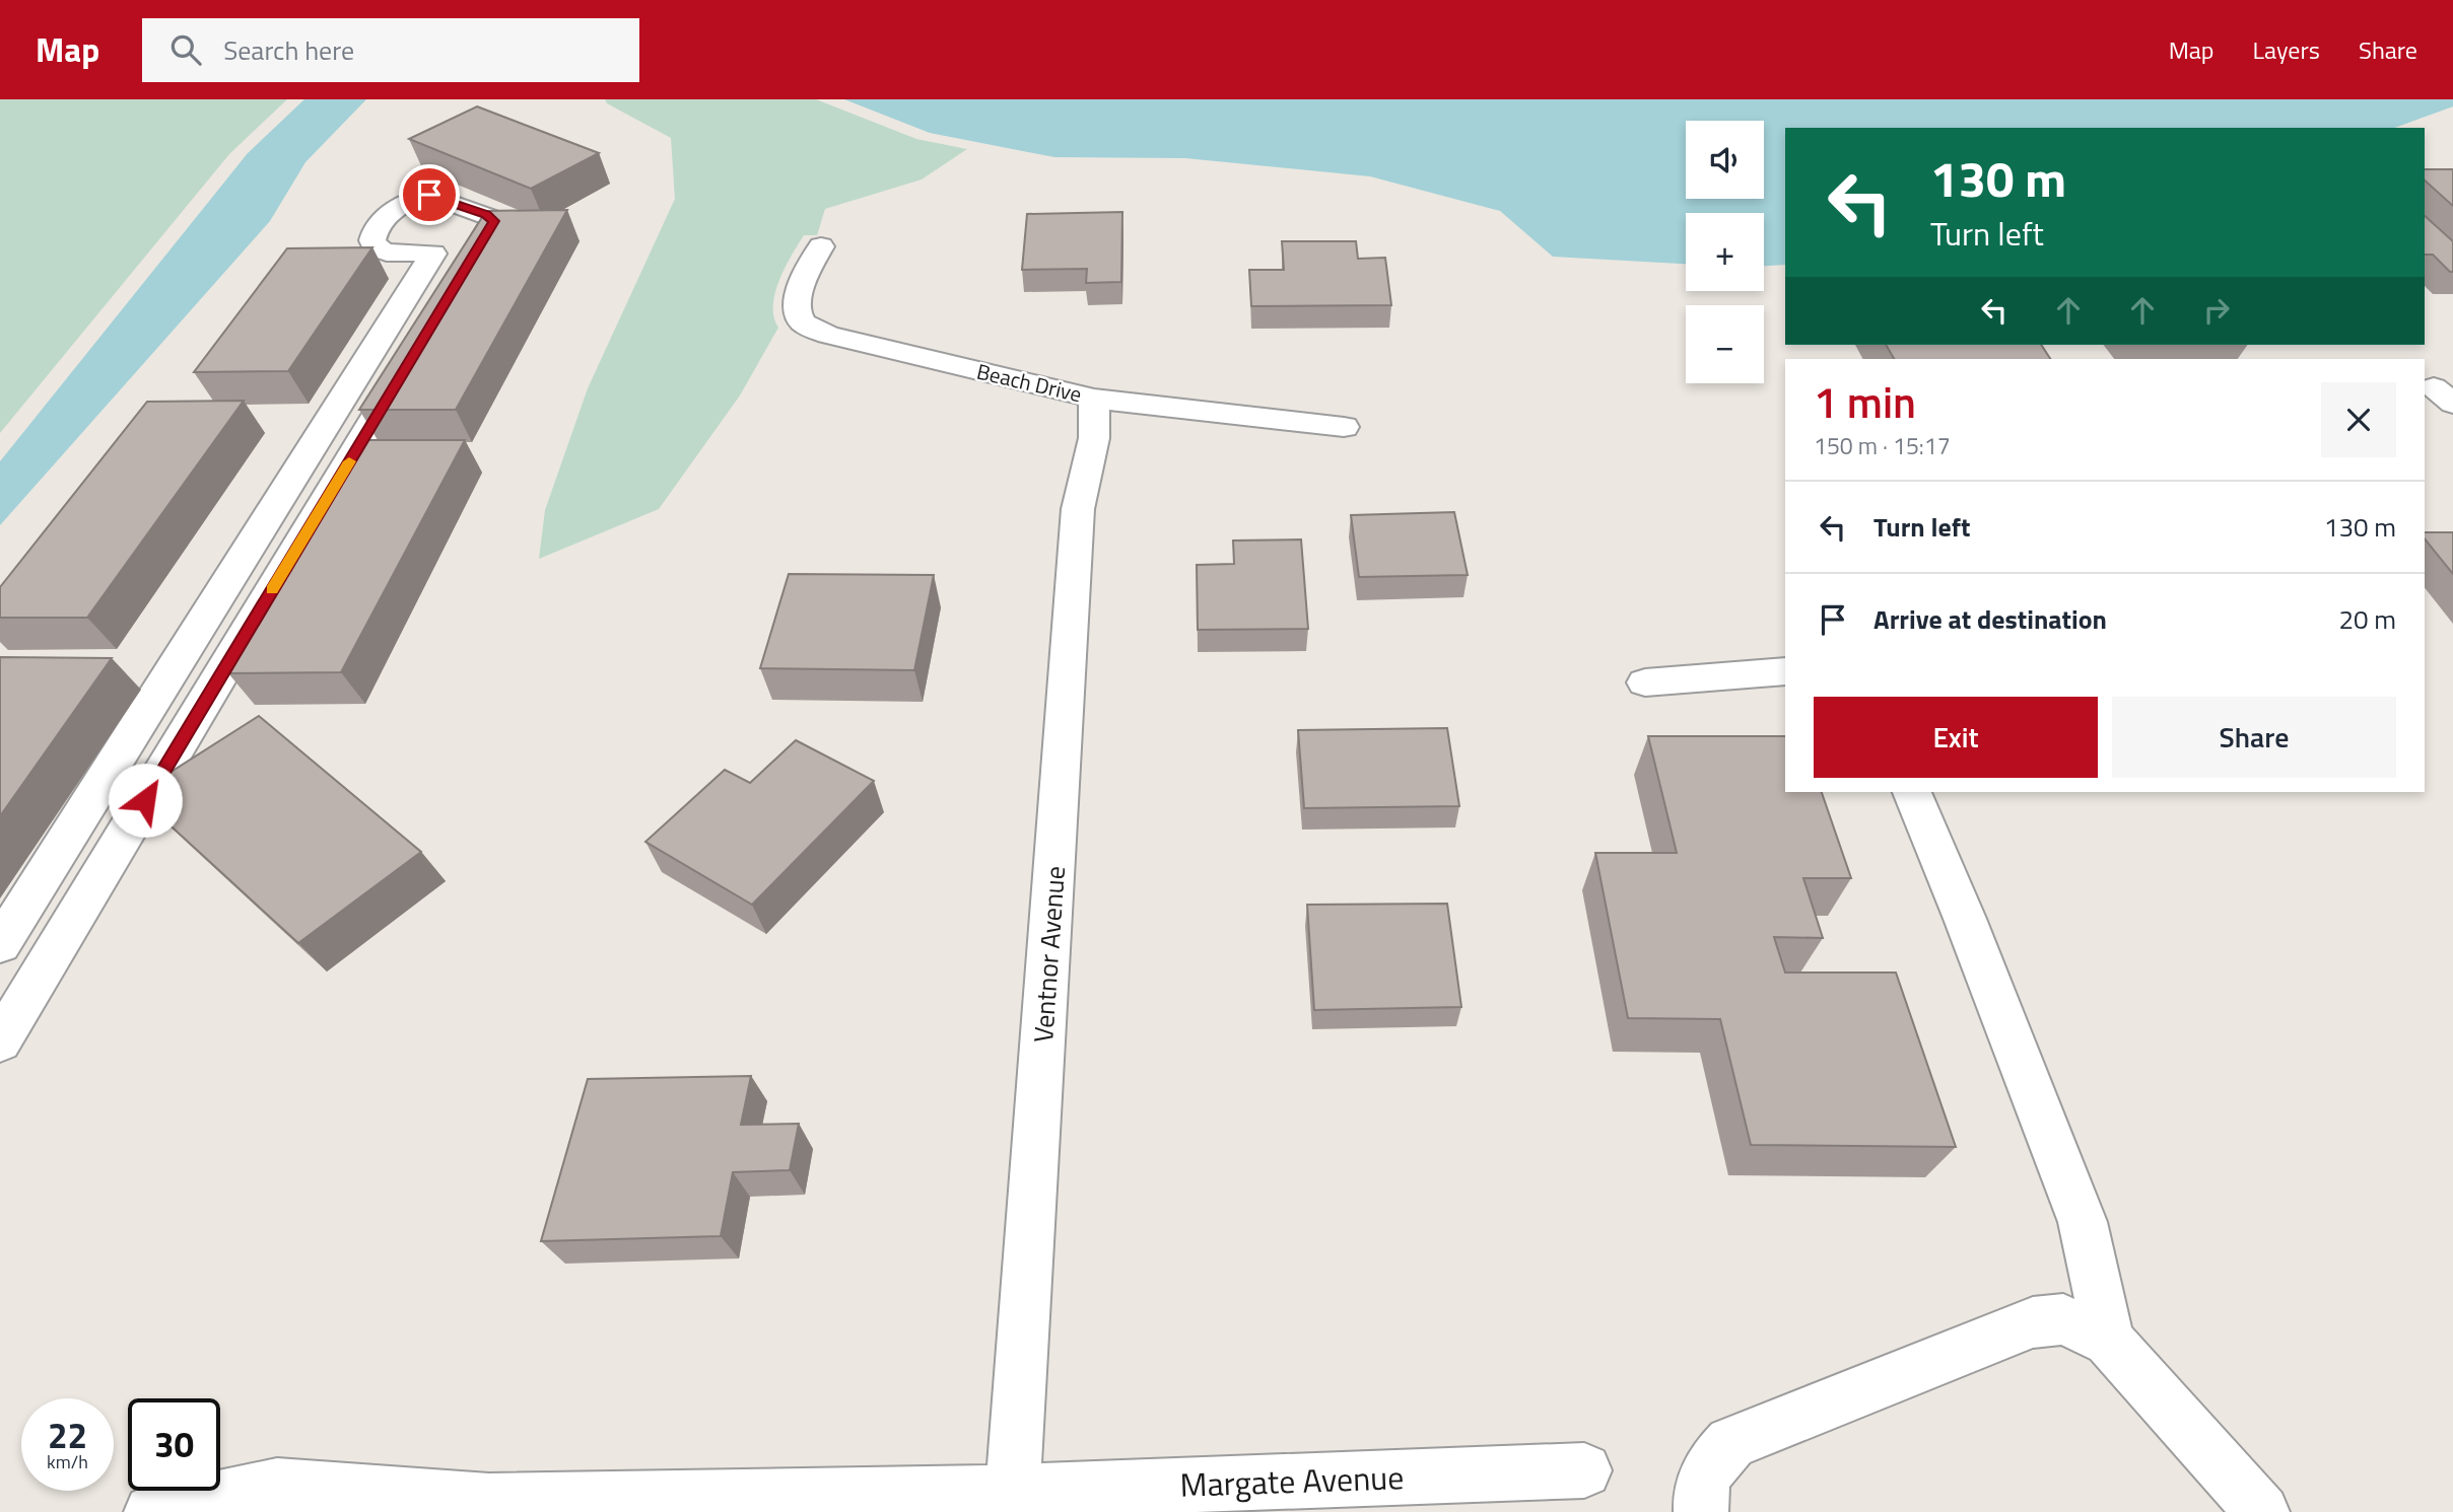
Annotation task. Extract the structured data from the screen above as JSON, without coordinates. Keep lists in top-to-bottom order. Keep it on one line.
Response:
{"streets":{"street":["Beach Drive","Ventnor Avenue","Margate Avenue"]},"crossings":[["Beach Drive","Ventnor Avenue"],["Ventnor Avenue","Margate Avenue"]],"page":{"header":"Map","search":"Search here","nav":["Map","Layers","Share"],"map_buttons":["+","−"],"turn":["130 m","Turn left"],"heading":["1 min","150 m · 15:17"],"list":[{"name":"Turn left","value":"130 m"},{"name":"Arrive at destination","value":"20 m"}],"buttons":["Exit","Share"],"speed":"22 km/h","limit":"30"}}
